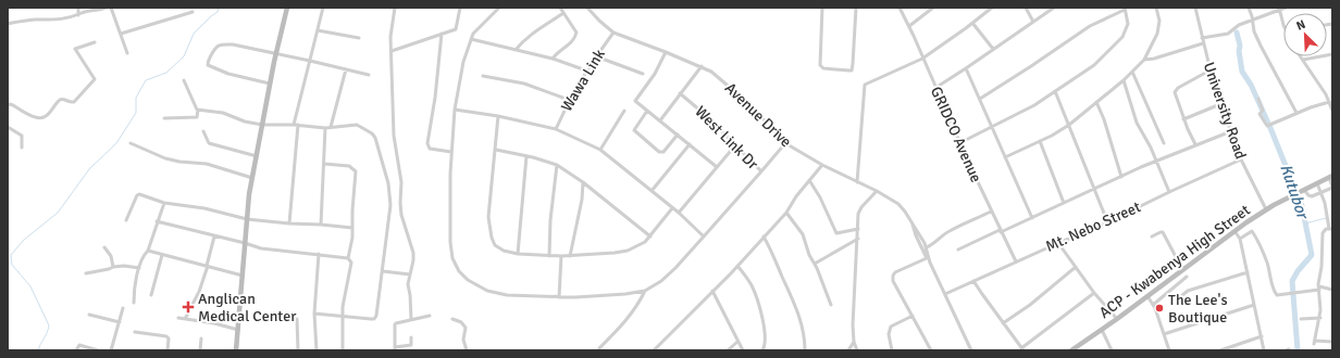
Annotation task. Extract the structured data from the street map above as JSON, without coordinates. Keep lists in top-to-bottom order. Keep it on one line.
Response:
{"streets":{"street":["Wawa Link","University Road","Avenue Drive","GRIDCO Avenue","West Link Dr","Mt. Nebo Street","ACP - Kwabenya High Street"]},"crossings":[["Wawa Link","Avenue Drive"],["University Road","Mt. Nebo Street"],["University Road","ACP - Kwabenya High Street"],["GRIDCO Avenue","Mt. Nebo Street"]],"water":["Kutubor"],"places":{"health":["Anglican Medical Center"],"other":["The Lee's Boutique"]},"north":"top left"}
